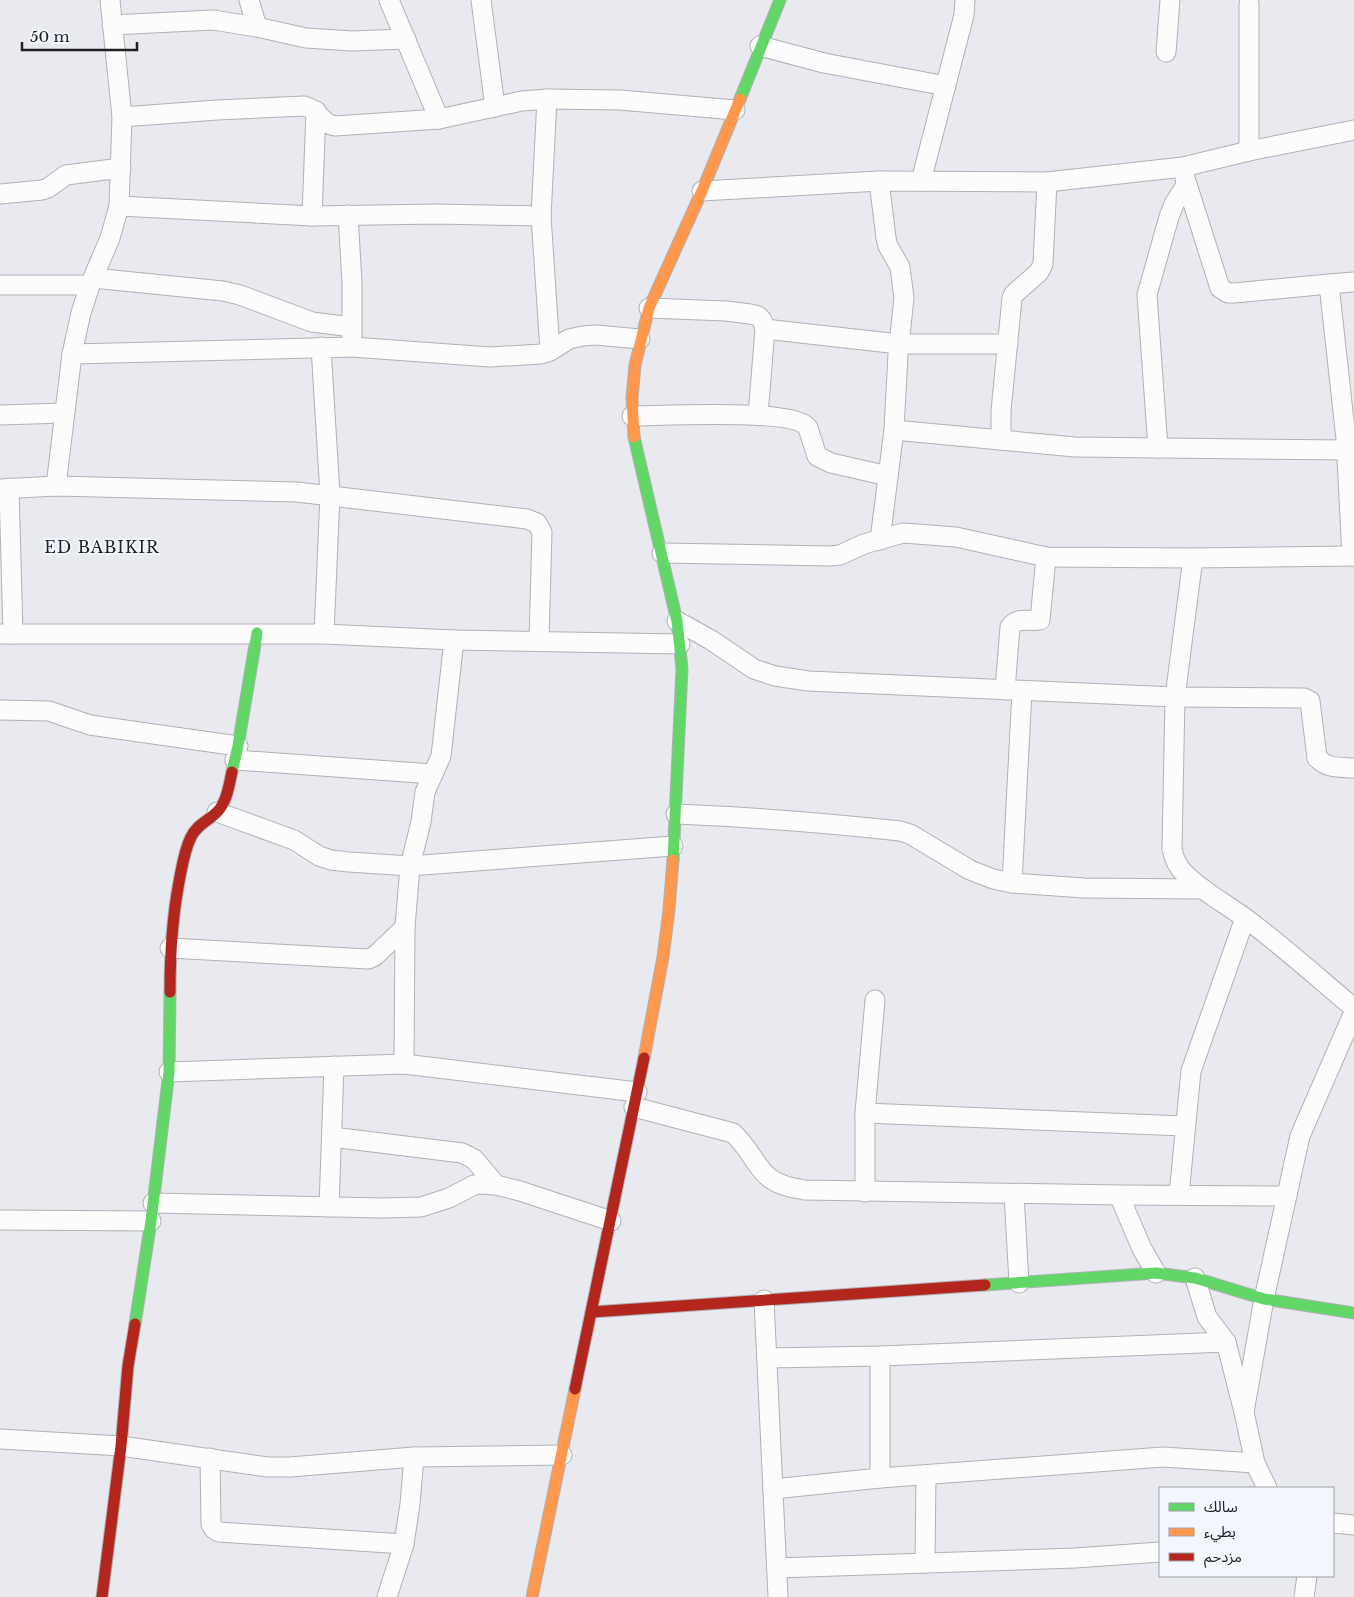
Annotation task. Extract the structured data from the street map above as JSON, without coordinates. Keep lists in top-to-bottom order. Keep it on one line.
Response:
{"districts":["ED BABIKIR"],"legend":["سالك","بطيء","مزدحم"],"scale_bar":"50 m"}
